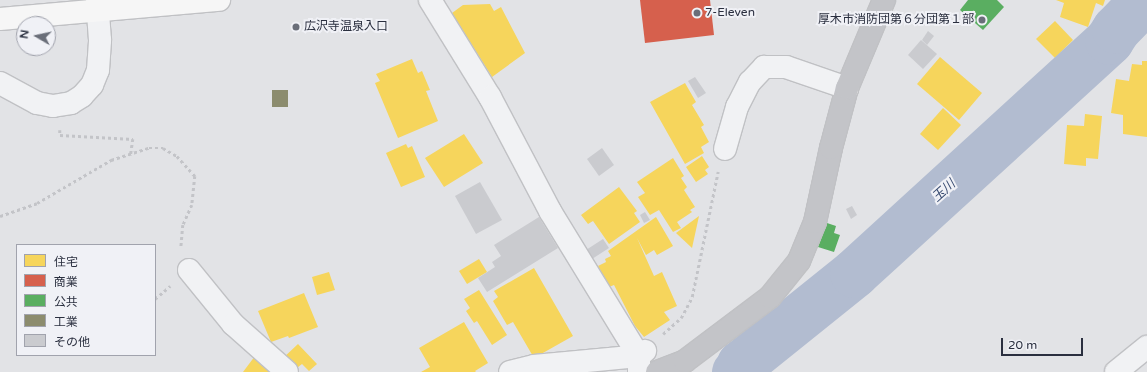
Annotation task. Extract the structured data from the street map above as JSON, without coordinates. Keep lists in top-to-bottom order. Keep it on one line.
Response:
{"water":["玉川"],"places":["7-Eleven","厚木市消防団第６分団第１部","広沢寺温泉入口"],"legend":["住宅","商業","公共","工業","その他"],"scale_bar":"20 m","north":"left"}
